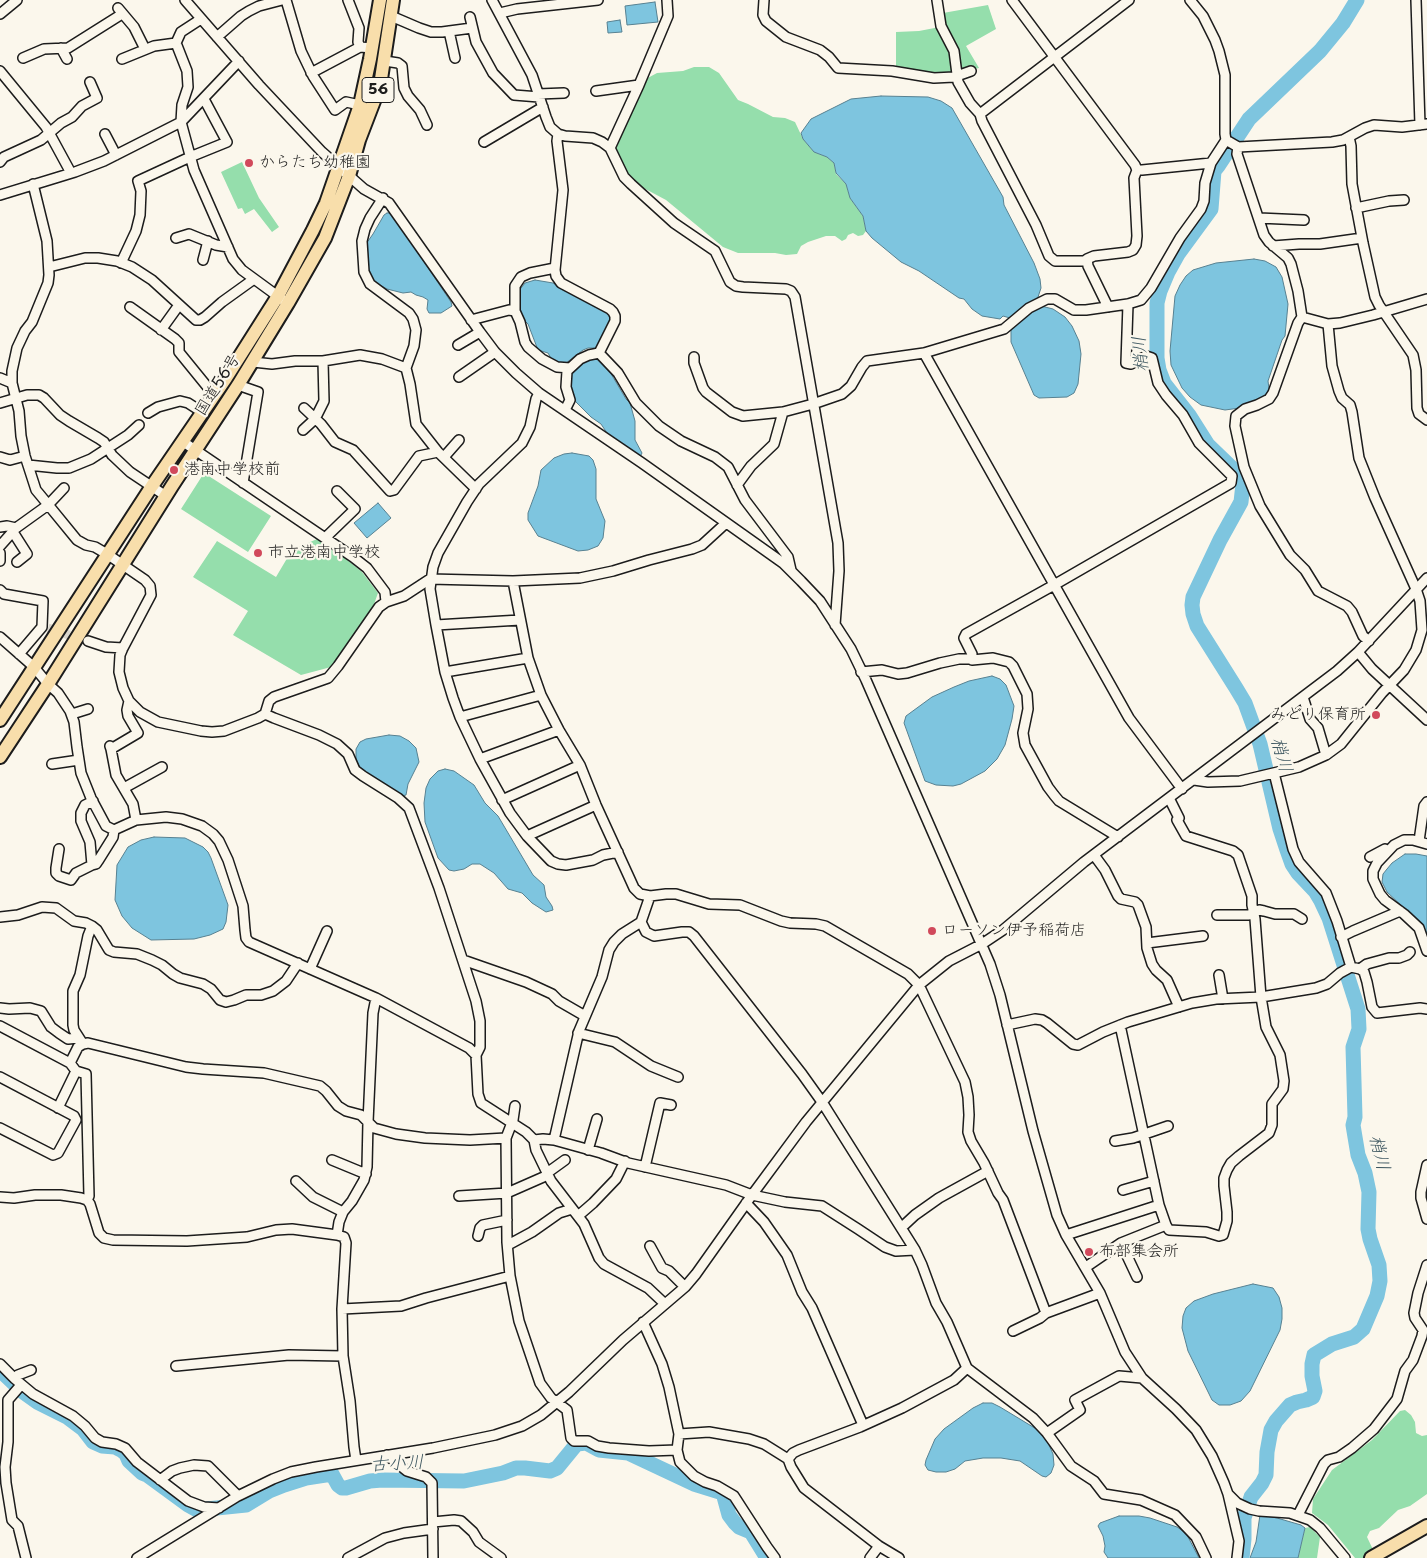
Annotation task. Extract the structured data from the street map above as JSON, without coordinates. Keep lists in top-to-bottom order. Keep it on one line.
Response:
{"streets":{"highway":["56","国道56号"]},"water":["梢川","古小川"],"places":["からたち幼稚園","港南中学校前","市立港南中学校","みどり保育所","ローソン伊予稲荷店","布部集会所"]}
